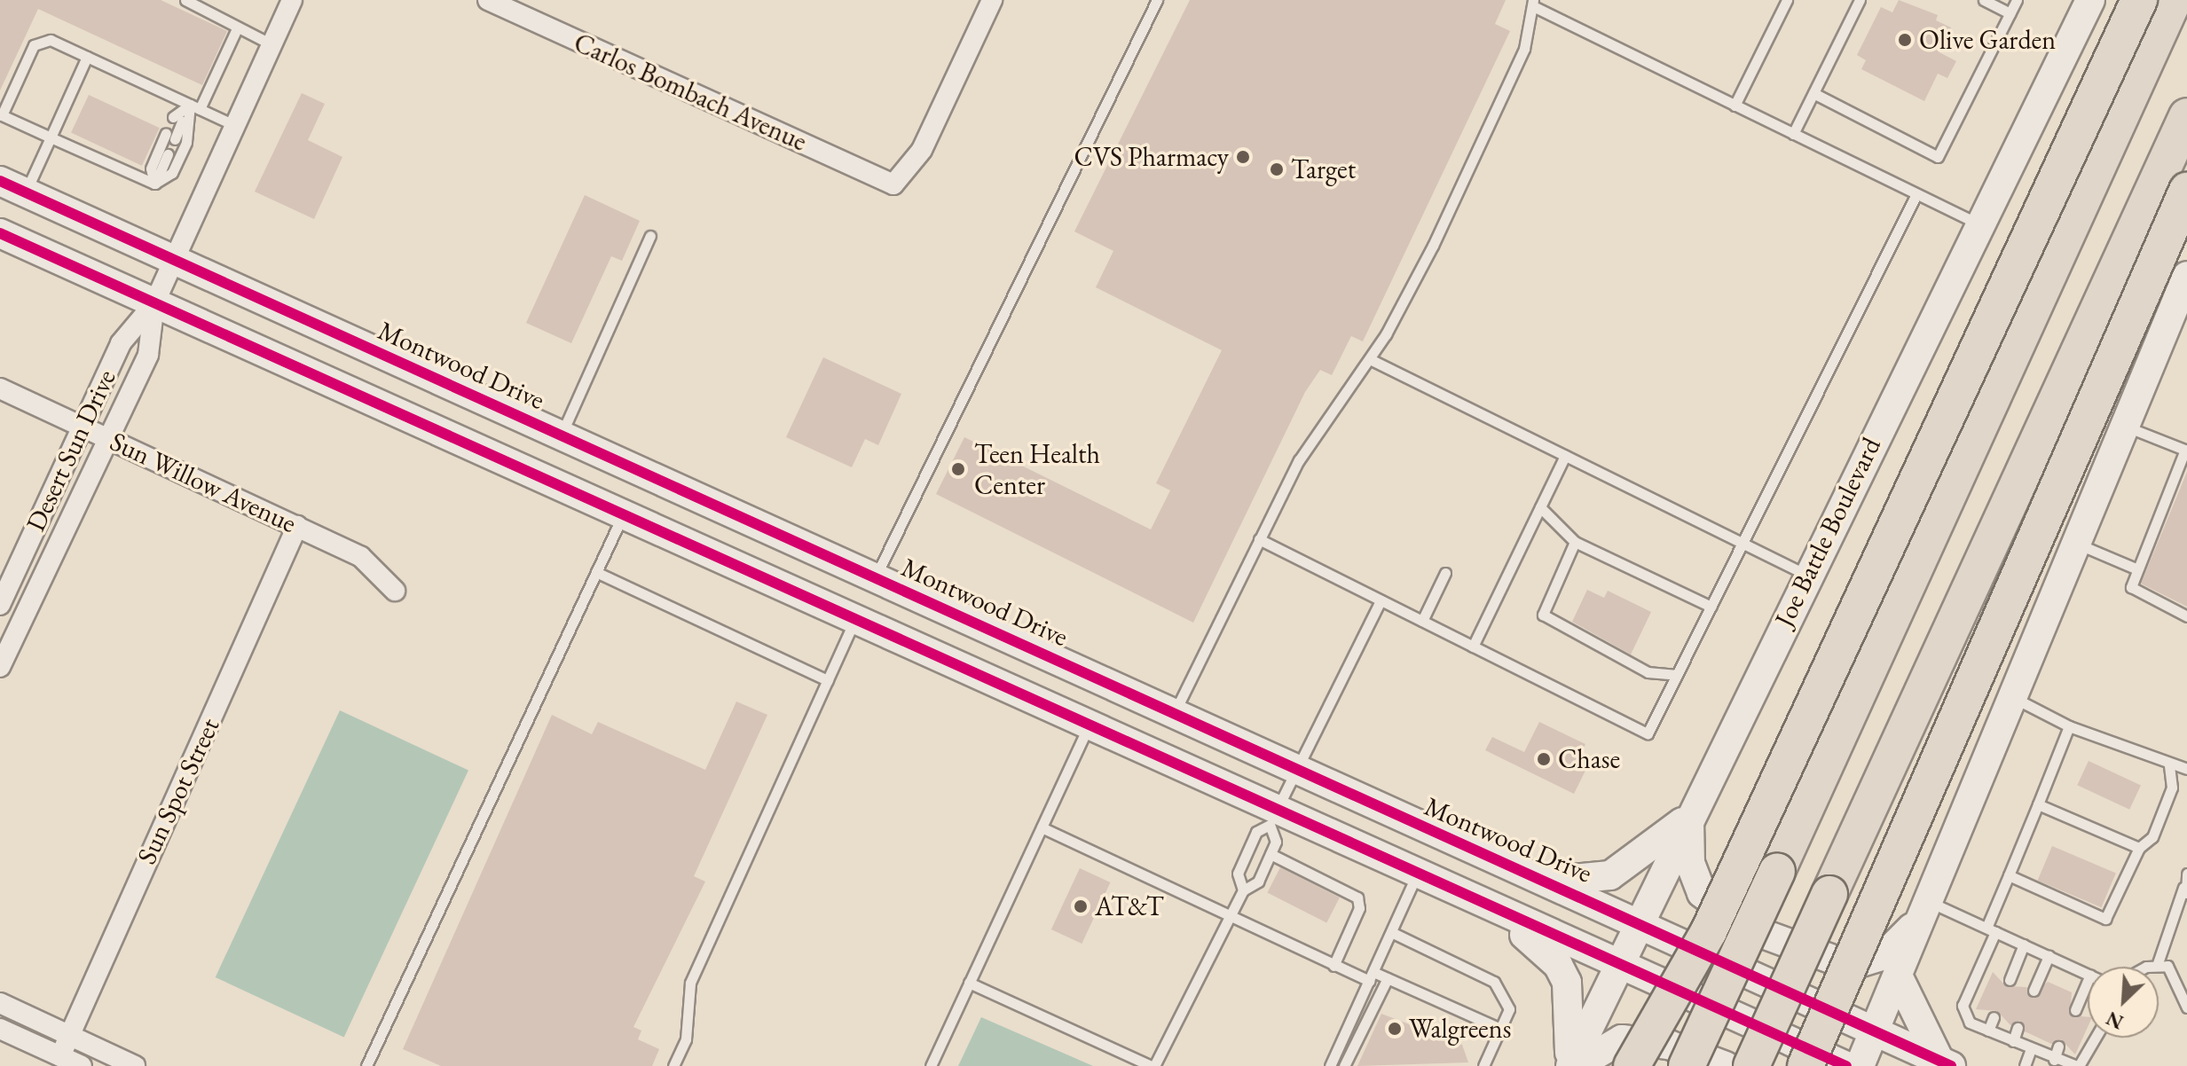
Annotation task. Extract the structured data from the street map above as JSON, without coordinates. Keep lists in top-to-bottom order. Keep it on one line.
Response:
{"streets":{"main road":["Montwood Drive","Joe Battle Boulevard"],"street":["Carlos Bombach Avenue","Desert Sun Drive","Sun Willow Avenue","Sun Spot Street"]},"crossings":[["Montwood Drive","Desert Sun Drive"],["Montwood Drive","Joe Battle Boulevard"],["Desert Sun Drive","Sun Willow Avenue"],["Sun Willow Avenue","Sun Spot Street"]],"places":["Olive Garden","CVS Pharmacy","Target","Teen Health Center","Chase","AT&T","Walgreens"],"north":"bottom left"}
